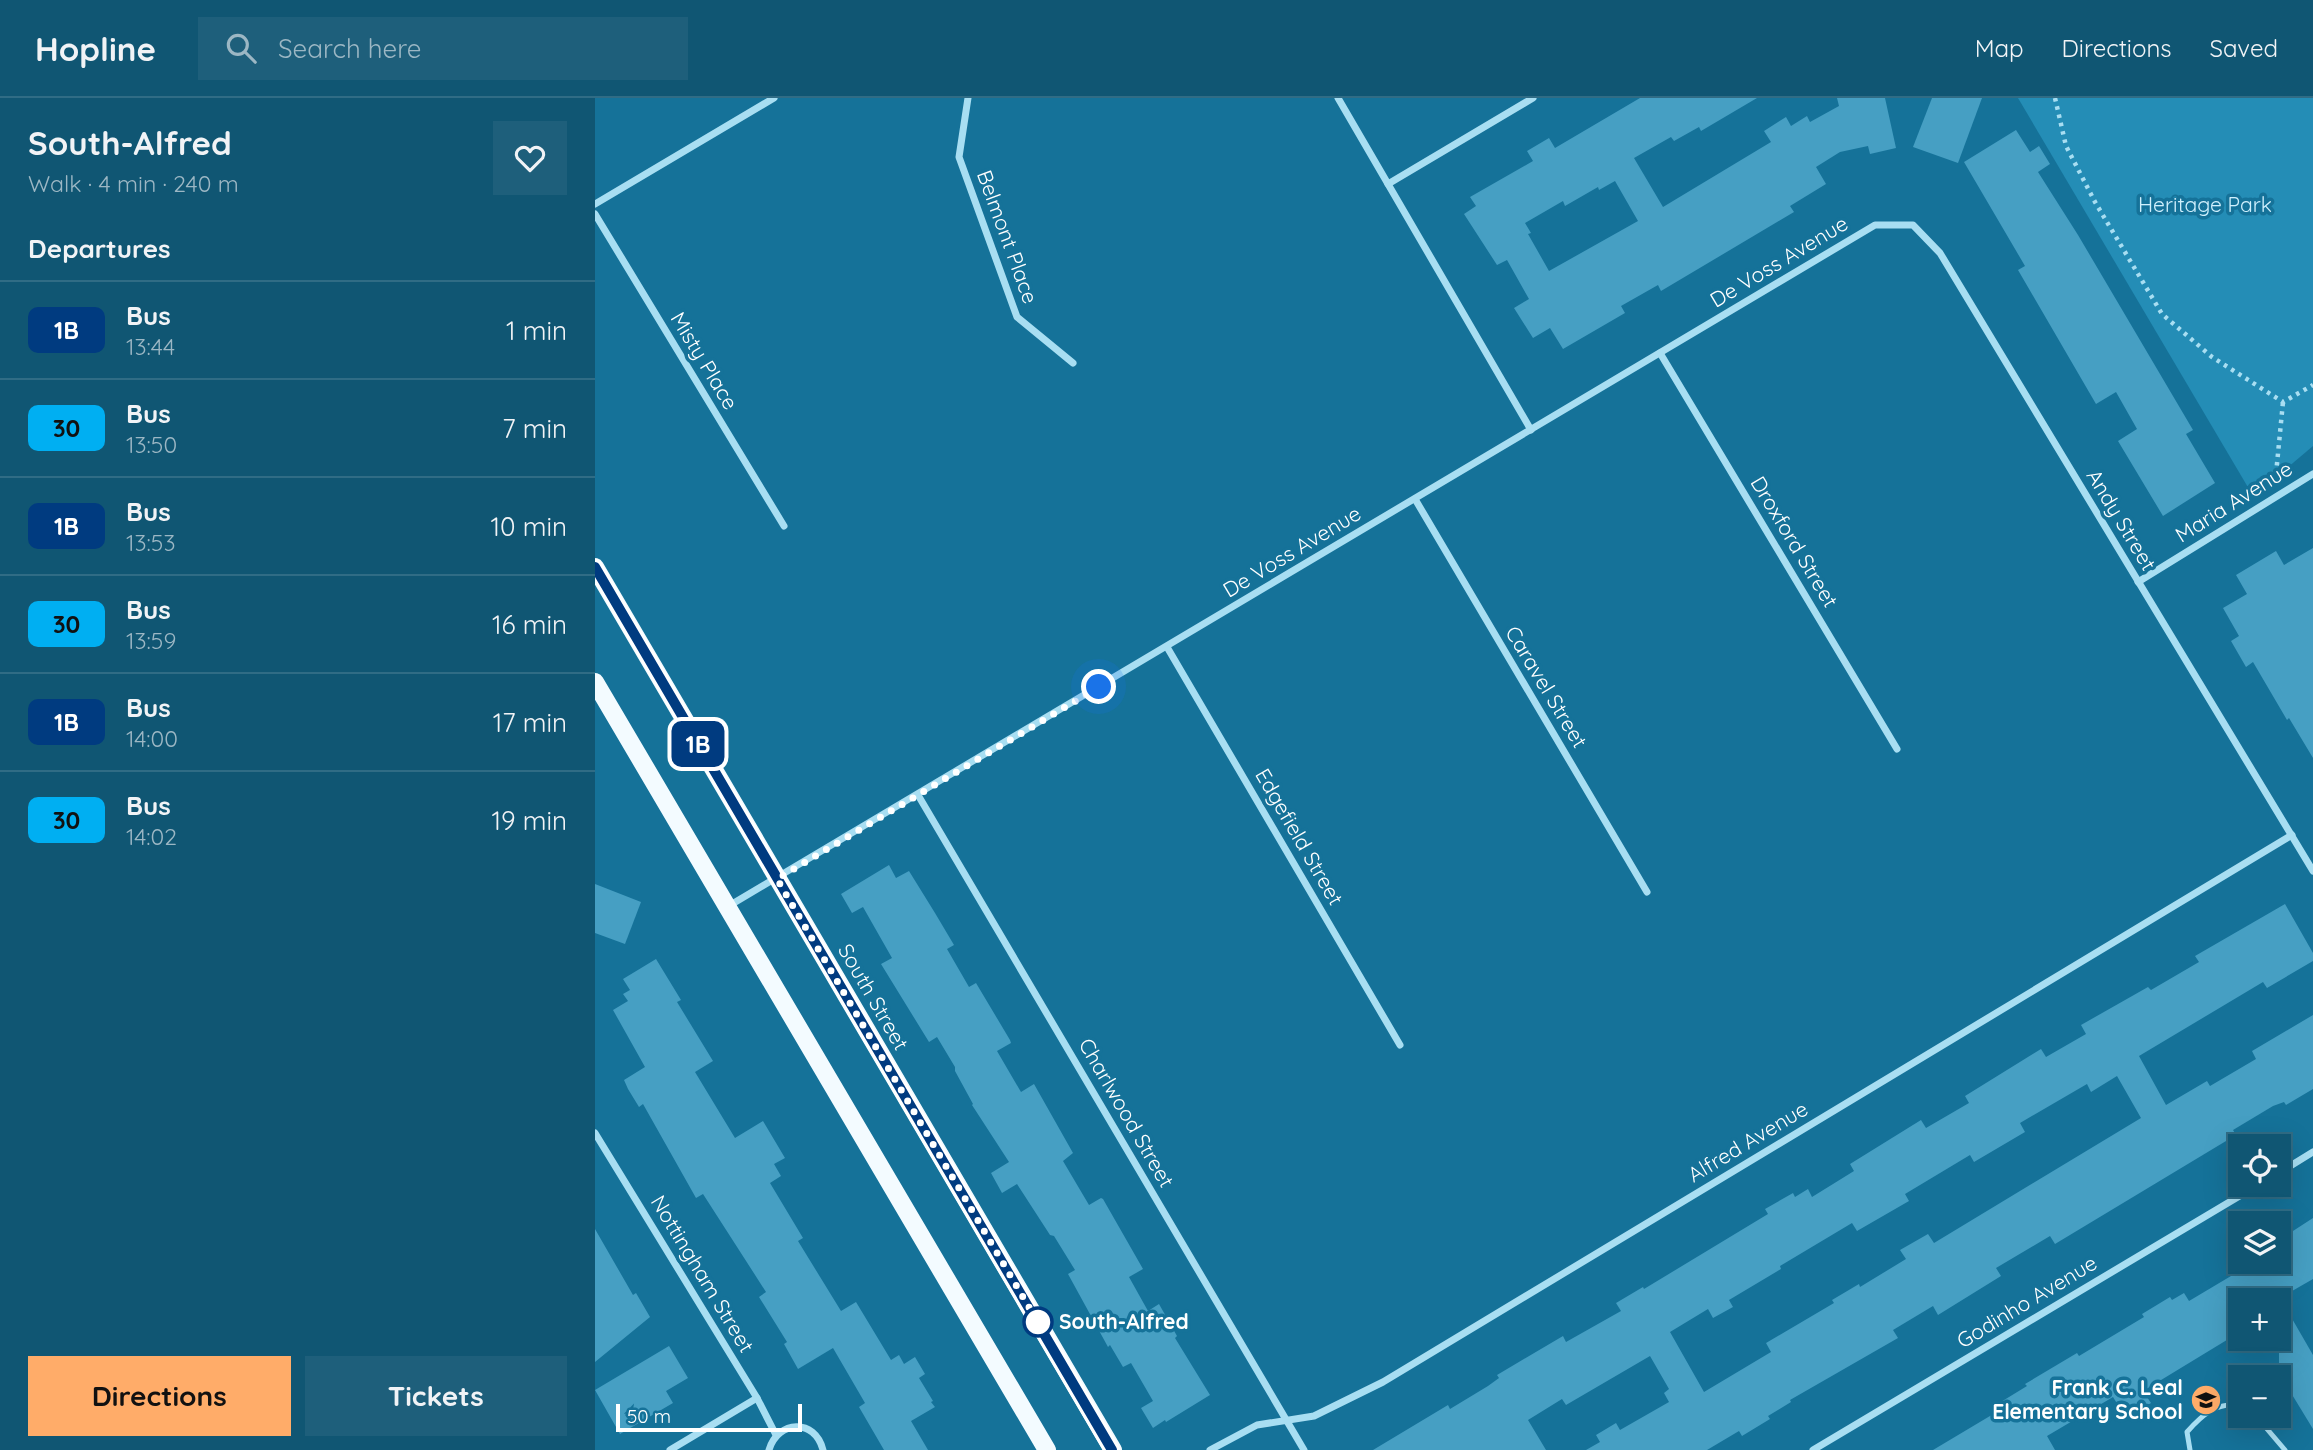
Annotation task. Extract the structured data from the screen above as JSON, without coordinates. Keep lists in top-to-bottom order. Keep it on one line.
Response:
{"streets":{"main road":["South Street"],"street":["Belmont Place","De Voss Avenue","Misty Place","Maria Avenue","Andy Street","Droxford Street","Caravel Street","Edgefield Street","Charlwood Street","Alfred Avenue","Nottingham Street","Godinho Avenue"]},"crossings":[["De Voss Avenue","Andy Street"],["De Voss Avenue","Droxford Street"],["De Voss Avenue","Caravel Street"],["De Voss Avenue","Edgefield Street"],["De Voss Avenue","South Street"],["De Voss Avenue","Charlwood Street"],["Maria Avenue","Andy Street"],["Andy Street","Alfred Avenue"],["Charlwood Street","Alfred Avenue"]],"parks":["Heritage Park"],"places":{"other":["South-Alfred"],"school or university":["Frank C. Leal Elementary School"]},"lines":["bus line 1B"],"scale_bar":"50 m","page":{"header":"Hopline","search":"Search here","nav":["Map","Directions","Saved"],"heading":[["South-Alfred","Walk · 4 min · 240 m"],"Departures"],"on_map":"1B","list":[{"mark":"1B","name":"Bus","note":"13:44","value":"1 min"},{"mark":"30","name":"Bus","note":"13:50","value":"7 min"},{"mark":"1B","name":"Bus","note":"13:53","value":"10 min"},{"mark":"30","name":"Bus","note":"13:59","value":"16 min"},{"mark":"1B","name":"Bus","note":"14:00","value":"17 min"},{"mark":"30","name":"Bus","note":"14:02","value":"19 min"}],"map_buttons":["+","−"],"buttons":["Directions","Tickets"],"scale":"50 m"}}
